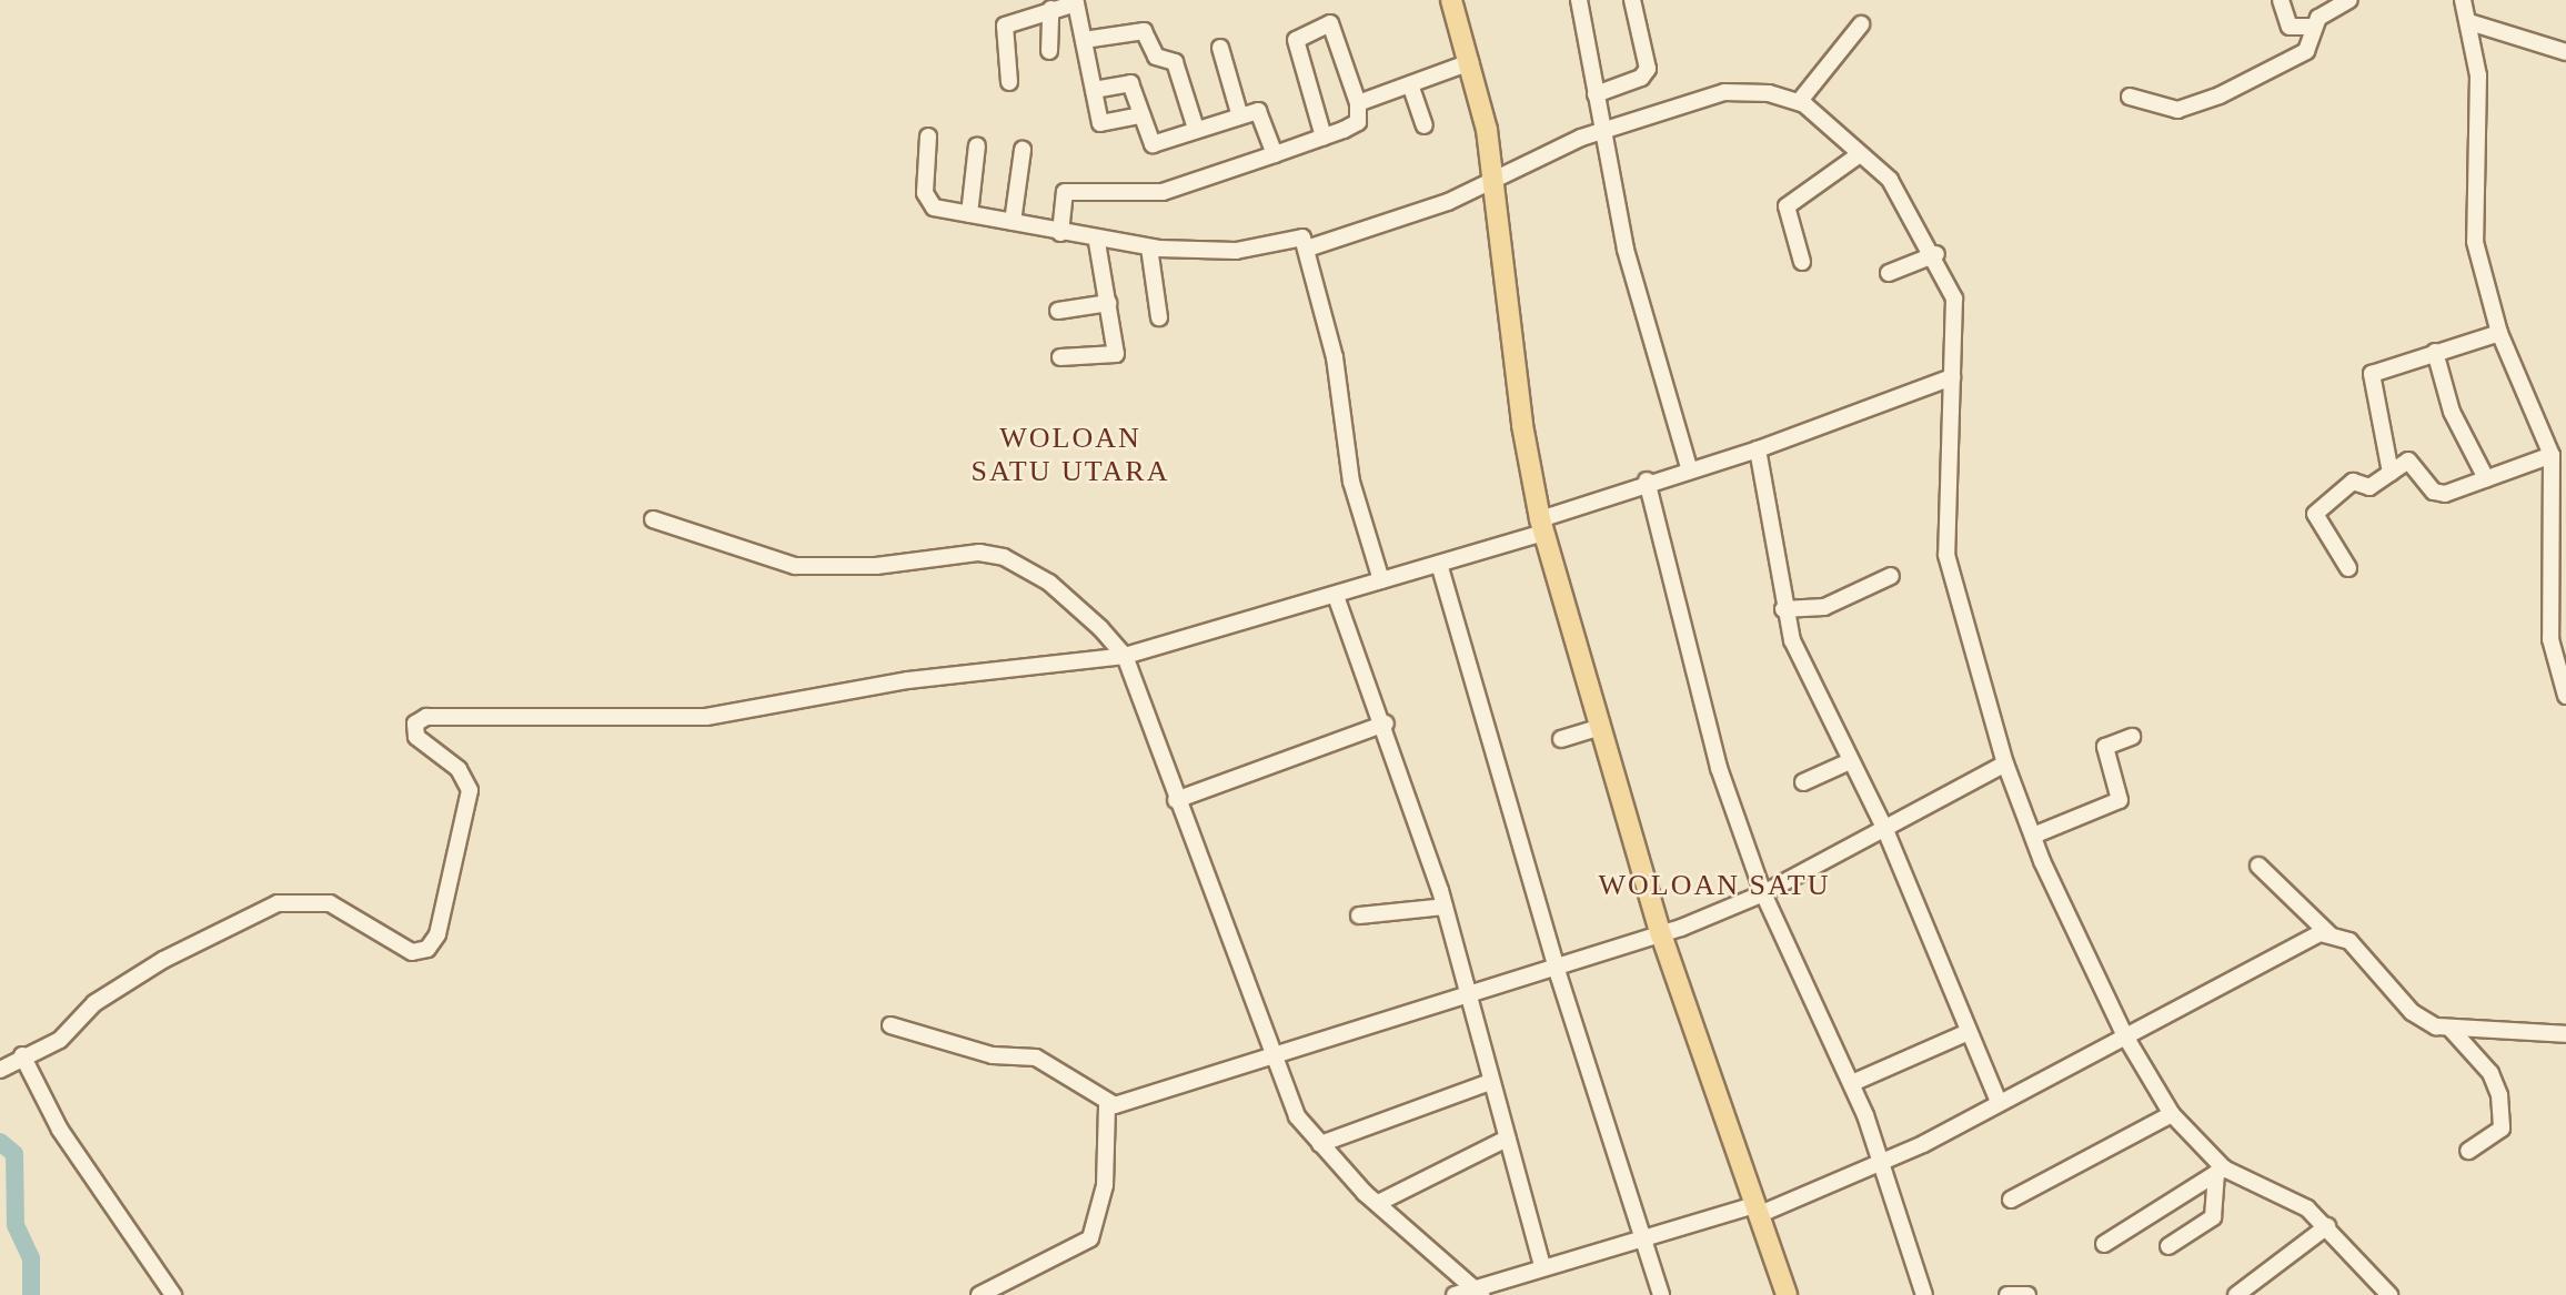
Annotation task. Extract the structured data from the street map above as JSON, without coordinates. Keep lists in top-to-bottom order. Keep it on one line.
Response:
{"districts":["WOLOAN SATU UTARA","WOLOAN SATU"]}
